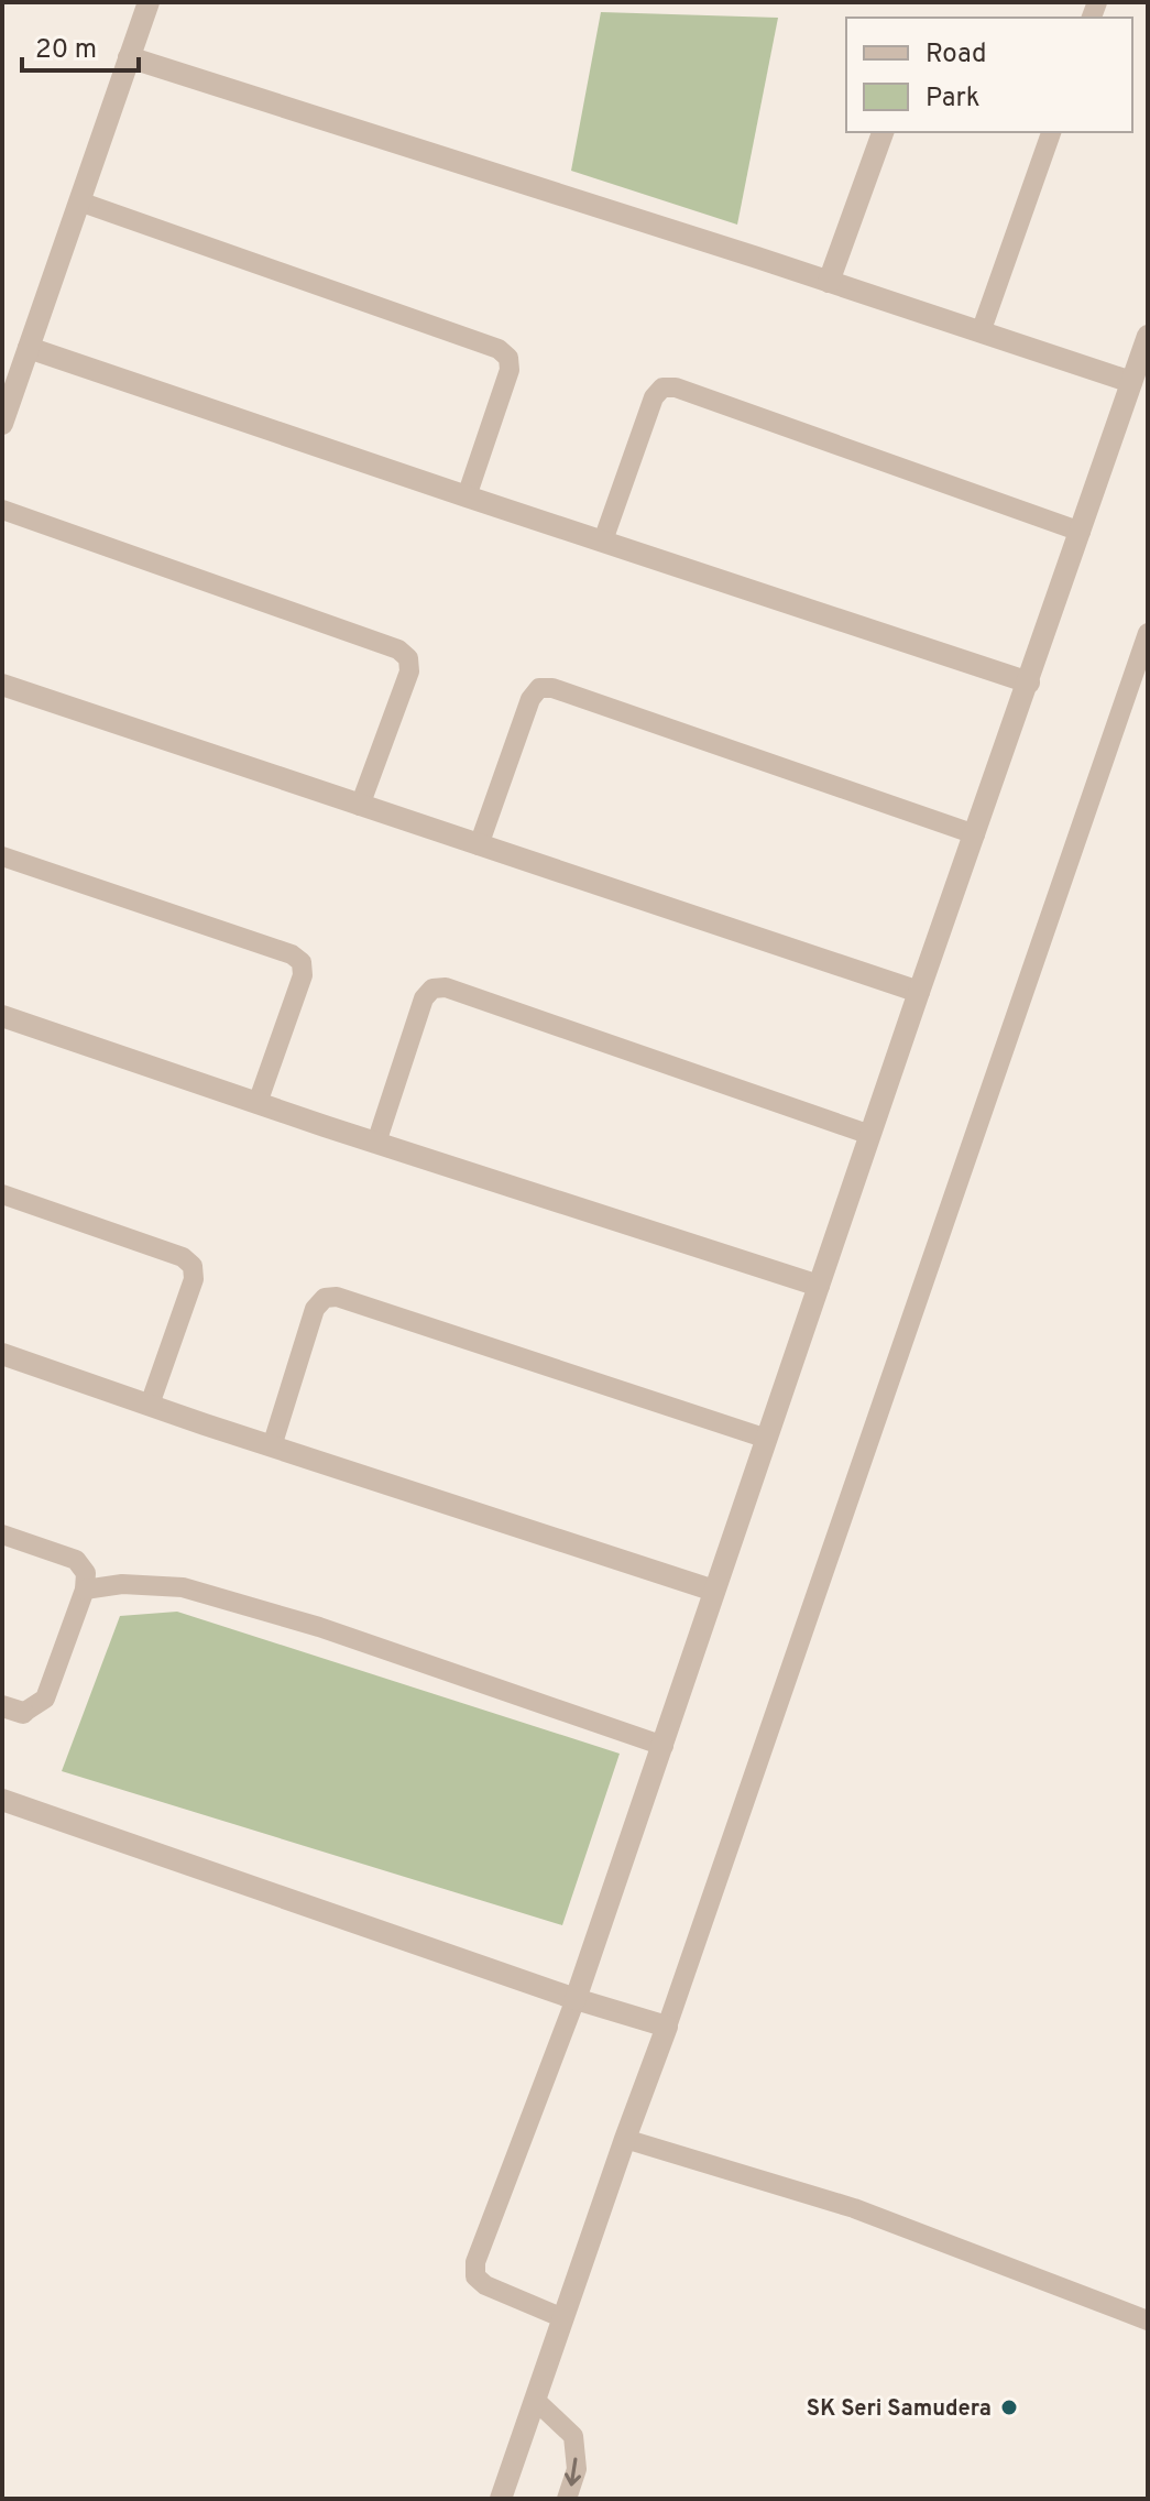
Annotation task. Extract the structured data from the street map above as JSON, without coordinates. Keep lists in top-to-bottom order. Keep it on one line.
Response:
{"places":["SK Seri Samudera"],"legend":["Road","Park"],"scale_bar":"20 m"}
